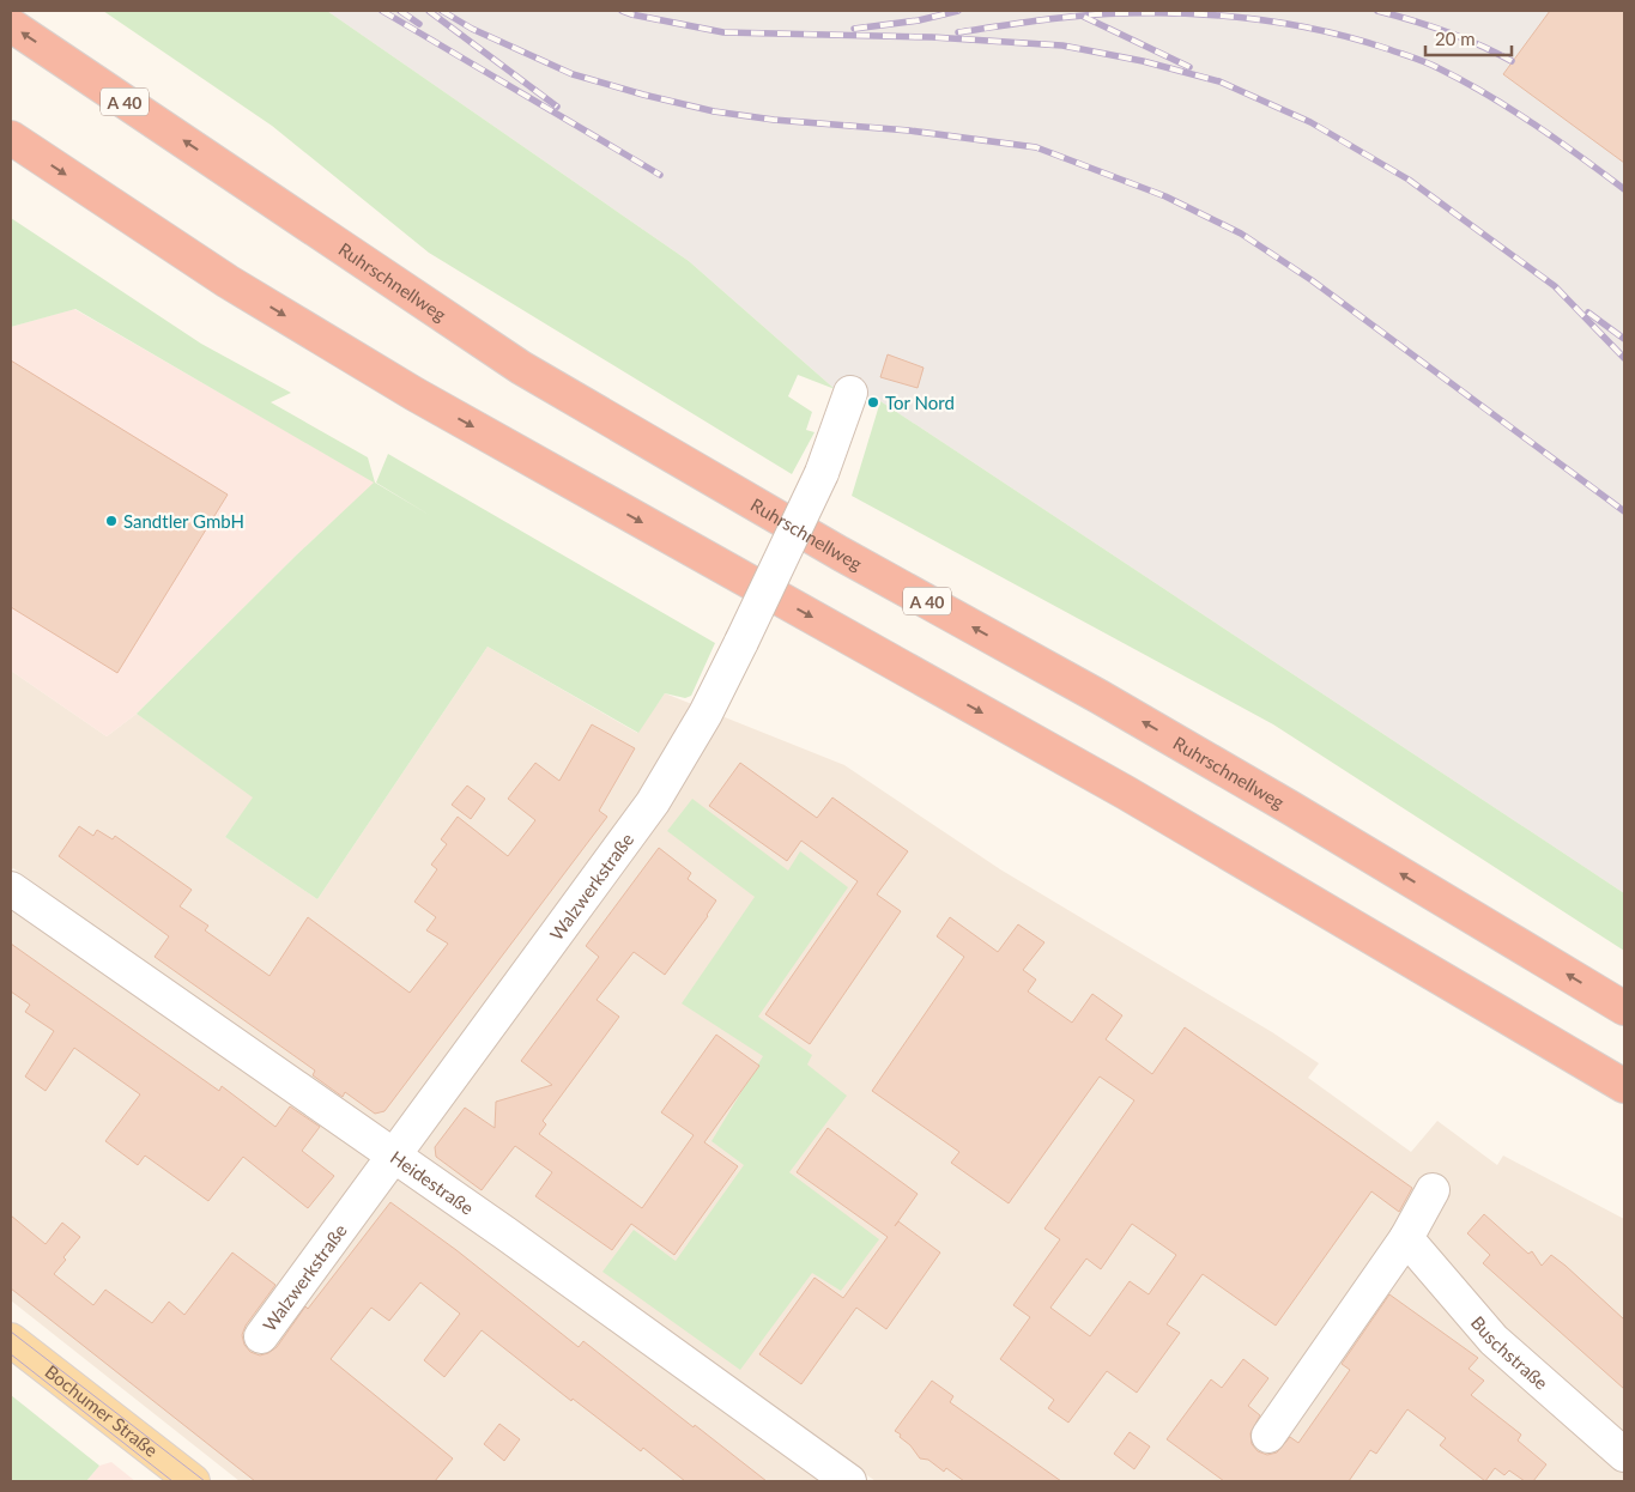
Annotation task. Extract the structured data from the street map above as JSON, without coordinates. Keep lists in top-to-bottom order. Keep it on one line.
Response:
{"streets":{"highway":["A 40","Ruhrschnellweg"],"main road":["Bochumer Straße"],"street":["Walzwerkstraße","Heidestraße","Buschstraße"]},"crossings":[["Walzwerkstraße","Heidestraße"]],"places":["Tor Nord","Sandtler GmbH"],"scale_bar":"20 m"}
